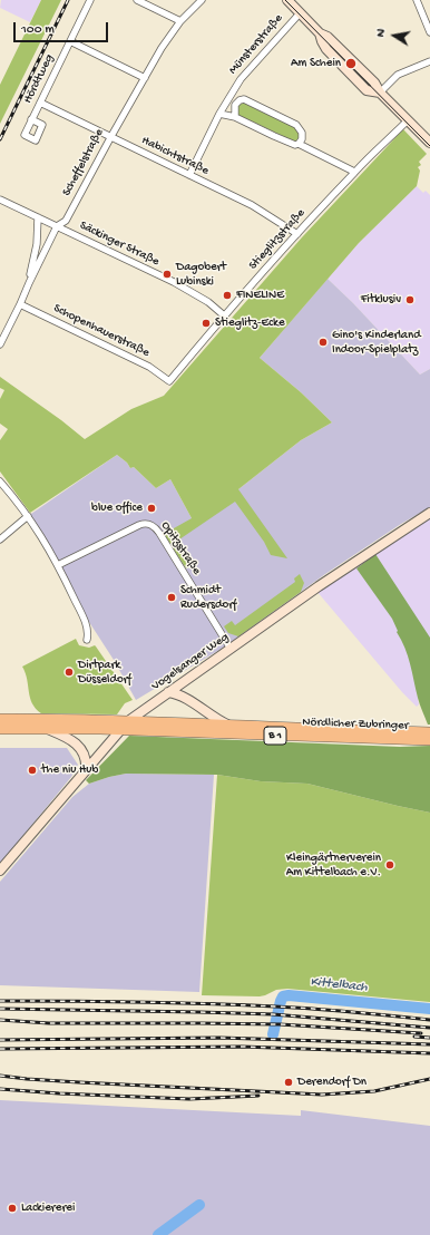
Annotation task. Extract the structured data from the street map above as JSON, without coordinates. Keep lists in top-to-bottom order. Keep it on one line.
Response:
{"streets":{"main road":["Nördlicher Zubringer","B 1"],"street":["Münsterstraße","Hördtweg","Habichtstraße","Scheffelstraße","Stieglitzstraße","Säckinger Straße","Schopenhauerstraße","Opitzstraße","Vogelsanger Weg"]},"crossings":[["Münsterstraße","Habichtstraße"],["Münsterstraße","Stieglitzstraße"],["Hördtweg","Habichtstraße"],["Habichtstraße","Scheffelstraße"],["Habichtstraße","Stieglitzstraße"],["Scheffelstraße","Säckinger Straße"],["Scheffelstraße","Schopenhauerstraße"],["Stieglitzstraße","Säckinger Straße"],["Stieglitzstraße","Schopenhauerstraße"],["Opitzstraße","Vogelsanger Weg"],["Vogelsanger Weg","Nördlicher Zubringer"],["Vogelsanger Weg","B 1"],["Nördlicher Zubringer","B 1"]],"water":["Kittelbach"],"places":["Am Schein","Dagobert Lubinski","FINELINE","Fitklusiv","Stieglitz-Ecke","Gino's Kinderland Indoor-Spielplatz","blue office","Schmidt Rudersdorf","Dirtpark Düsseldorf","the niu Hub","Kleingärtnerverein Am Kittelbach e.V.","Derendorf Dn","Lackiererei"],"scale_bar":"100 m","north":"left"}
